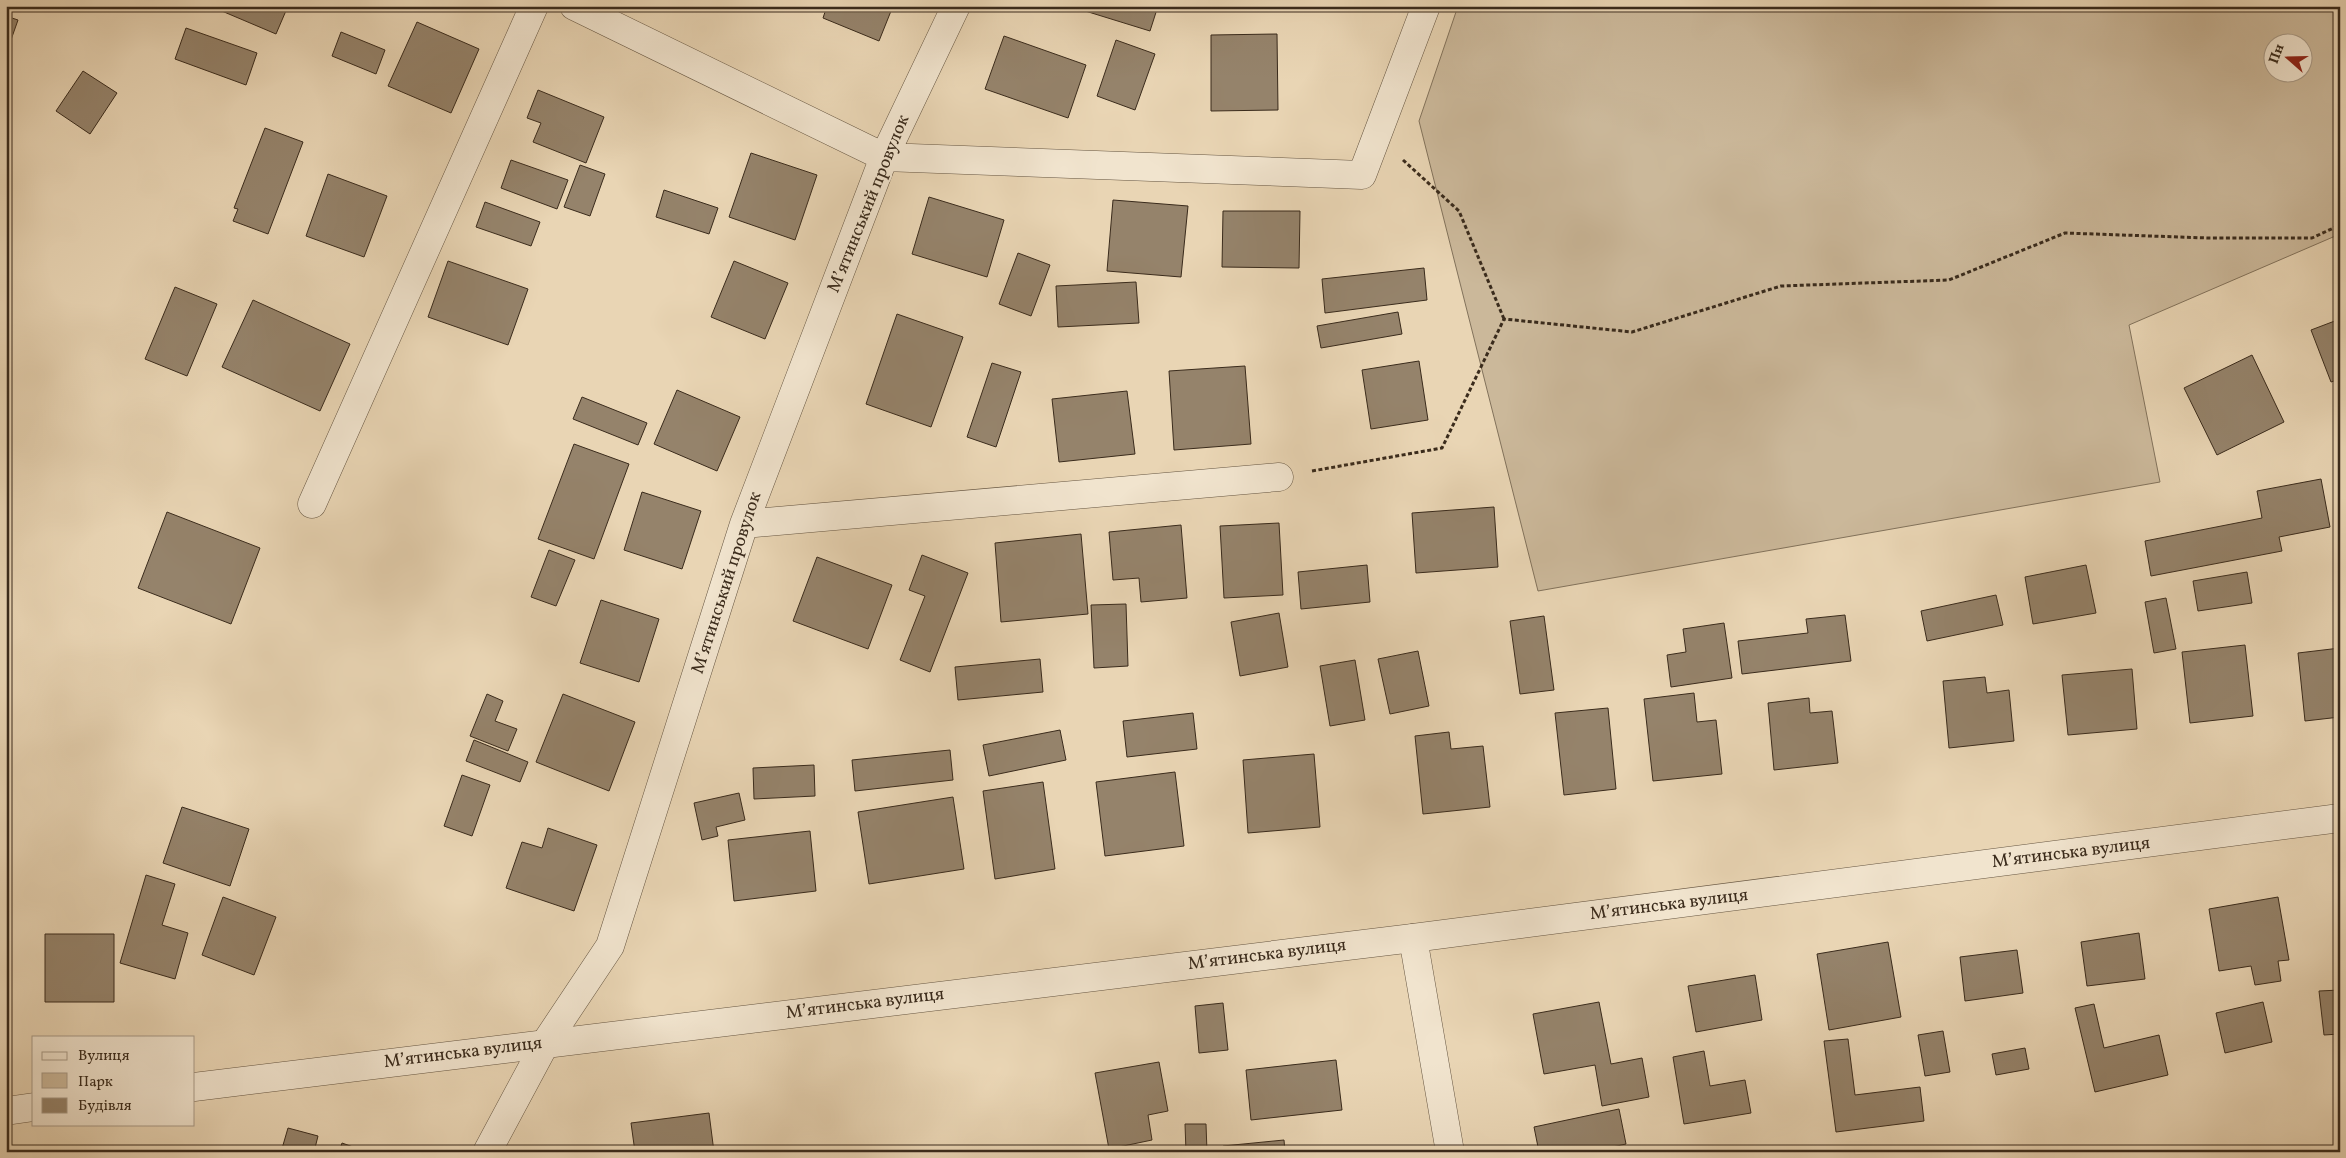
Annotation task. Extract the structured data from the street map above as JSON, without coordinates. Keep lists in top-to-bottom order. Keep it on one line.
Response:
{"streets":{"street":["Мʼятинський провулок","Мʼятинська вулиця"]},"crossings":[["Мʼятинський провулок","Мʼятинська вулиця"]],"legend":["Вулиця","Парк","Будівля"],"north":"left"}
